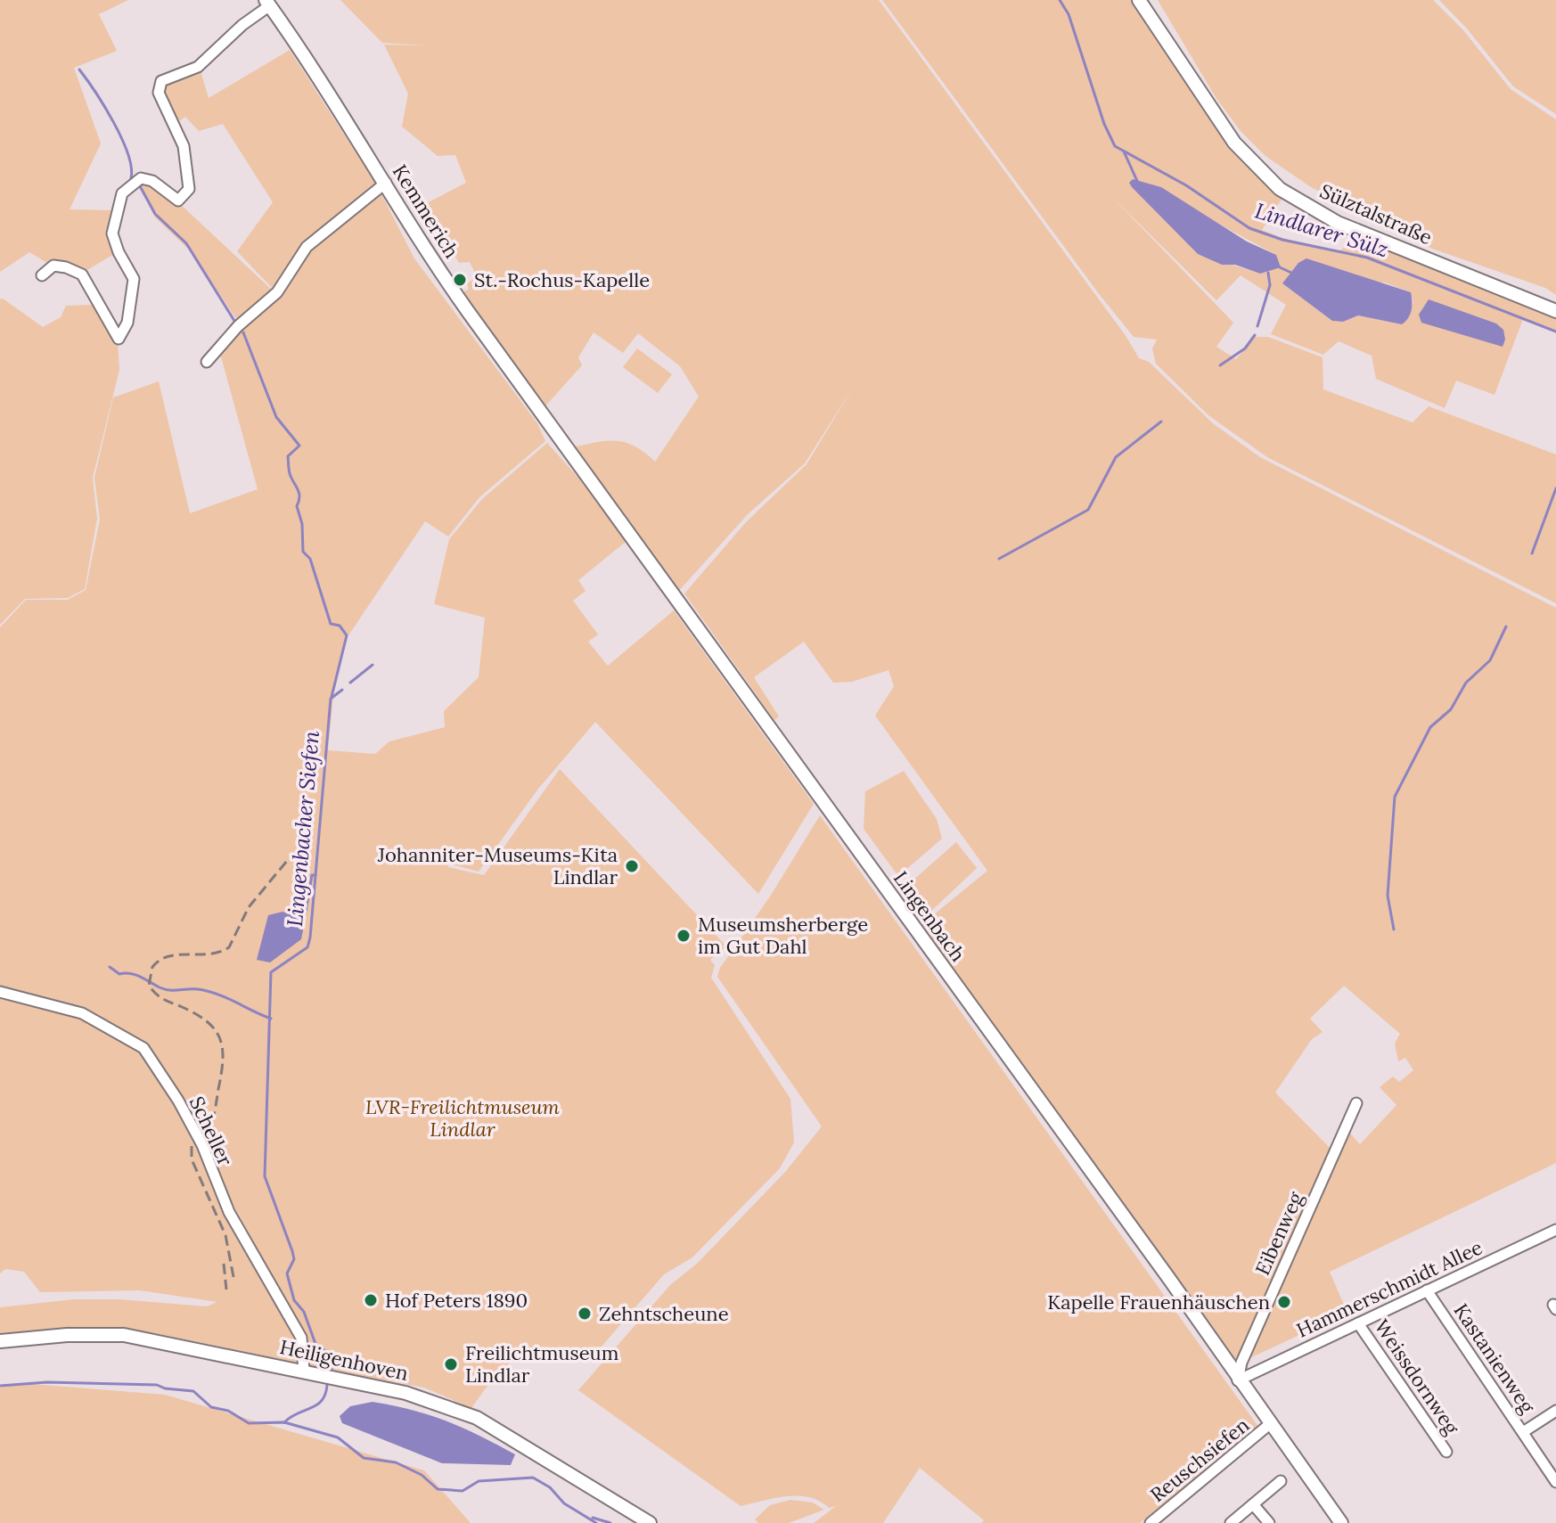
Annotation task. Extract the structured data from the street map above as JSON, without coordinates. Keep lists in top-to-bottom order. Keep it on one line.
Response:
{"streets":{"street":["Kemmerich","Sülztalstraße","Lingenbach","Scheller","Eibenweg","Hammerschmidt Allee","Kastanienweg","Heiligenhoven","Weissdornweg","Reuschsiefen"]},"crossings":[["Kemmerich","Lingenbach"],["Lingenbach","Eibenweg"],["Lingenbach","Hammerschmidt Allee"],["Lingenbach","Reuschsiefen"],["Scheller","Heiligenhoven"],["Eibenweg","Hammerschmidt Allee"],["Hammerschmidt Allee","Kastanienweg"],["Hammerschmidt Allee","Weissdornweg"]],"water":["Lindlarer Sülz","Lingenbacher Siefen"],"parks":["LVR-Freilichtmuseum Lindlar"],"places":["St.-Rochus-Kapelle","Johanniter-Museums-Kita Lindlar","Museumsherberge im Gut Dahl","Hof Peters 1890","Kapelle Frauenhäuschen","Zehntscheune","Freilichtmuseum Lindlar"]}
